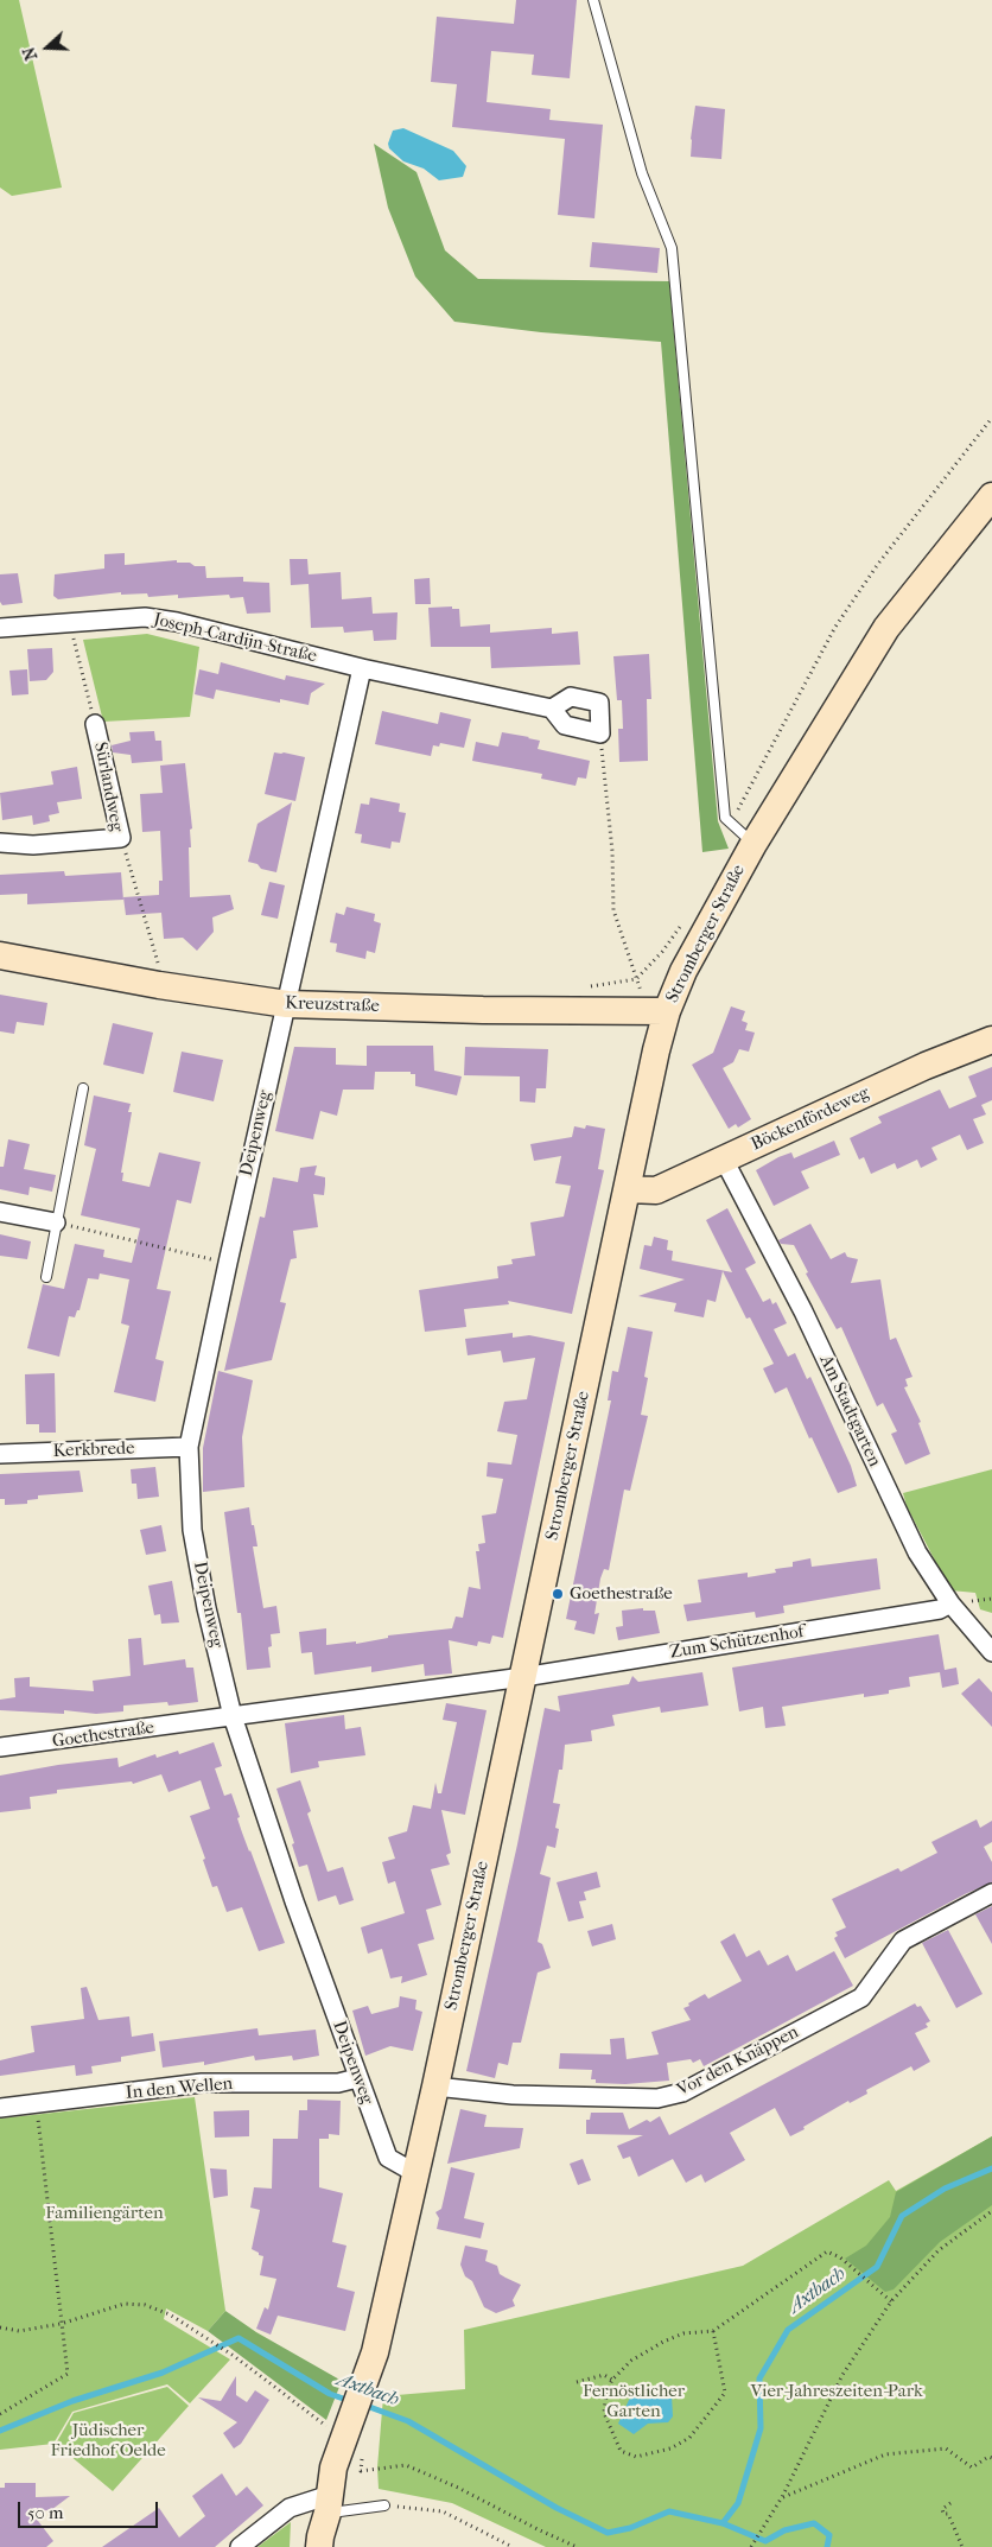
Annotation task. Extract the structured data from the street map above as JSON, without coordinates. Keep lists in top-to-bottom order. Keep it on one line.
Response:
{"streets":{"main road":["Stromberger Straße","Kreuzstraße","Böckenfördeweg"],"street":["Joseph-Cardijn-Straße","Sürlandweg","Deipenweg","Am Stadtgarten","Kerkbrede","Zum Schützenhof","Goethestraße","Vor den Knäppen","In den Wellen"]},"crossings":[["Stromberger Straße","Kreuzstraße"],["Stromberger Straße","Böckenfördeweg"],["Stromberger Straße","Deipenweg"],["Stromberger Straße","Zum Schützenhof"],["Stromberger Straße","Goethestraße"],["Stromberger Straße","Vor den Knäppen"],["Kreuzstraße","Deipenweg"],["Böckenfördeweg","Am Stadtgarten"],["Deipenweg","Kerkbrede"],["Deipenweg","Goethestraße"],["Deipenweg","In den Wellen"],["Am Stadtgarten","Zum Schützenhof"],["Zum Schützenhof","Goethestraße"]],"water":["Axtbach"],"parks":["Familiengärten","Fernöstlicher Garten","Vier-Jahreszeiten-Park","Jüdischer Friedhof Oelde"],"places":["Goethestraße"],"scale_bar":"50 m","north":"left"}
